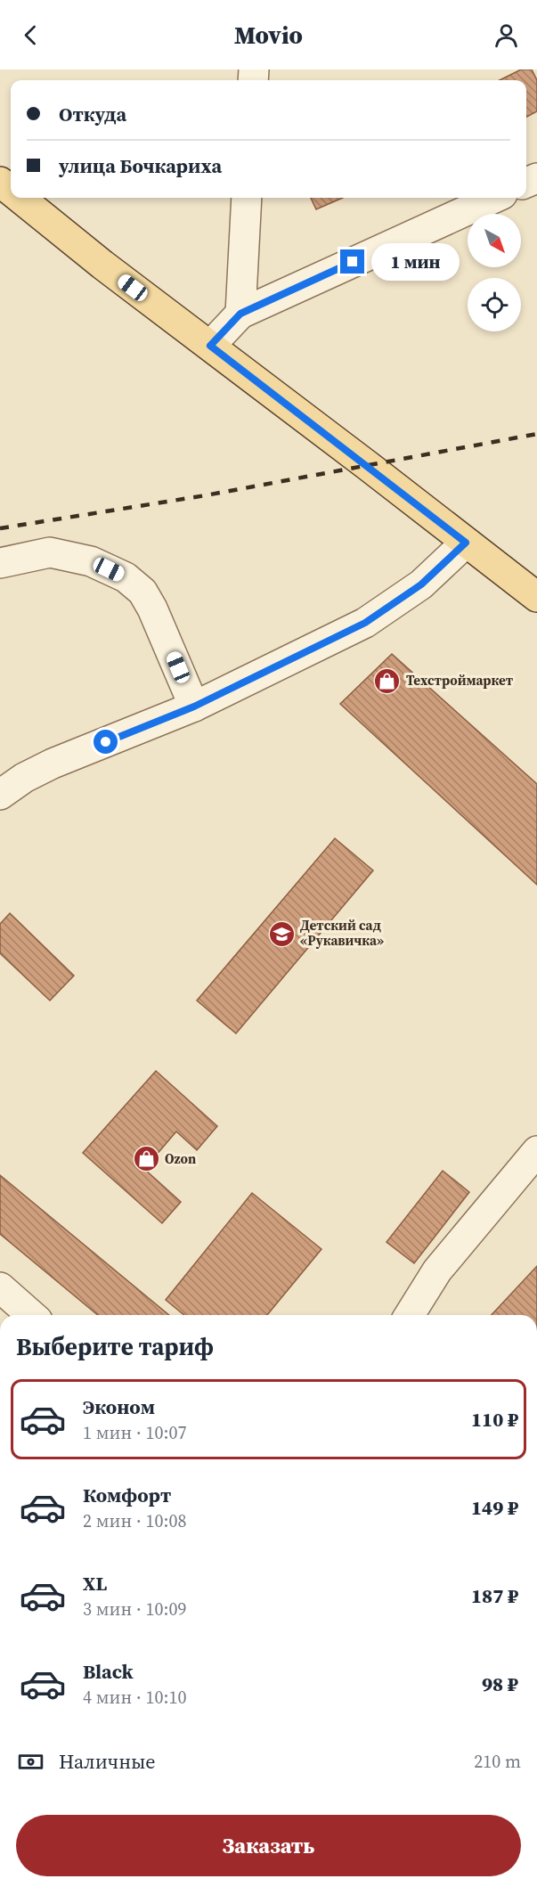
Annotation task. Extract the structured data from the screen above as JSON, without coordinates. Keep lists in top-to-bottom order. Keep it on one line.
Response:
{"places":{"shop":["Техстроймаркет","Ozon"],"school or university":["Детский сад «Рукавичка»"]},"north":"bottom right","page":{"header":"Movio","banner":["Откуда","улица Бочкариха"],"bubble":"1 мин","heading":"Выберите тариф","list":[{"name":"Эконом","note":"1 мин · 10:07","value":"110 ₽"},{"name":"Комфорт","note":"2 мин · 10:08","value":"149 ₽"},{"name":"XL","note":"3 мин · 10:09","value":"187 ₽"},{"name":"Black","note":"4 мин · 10:10","value":"98 ₽"}],"pay":["Наличные","210 m"],"buttons":"Заказать"}}
